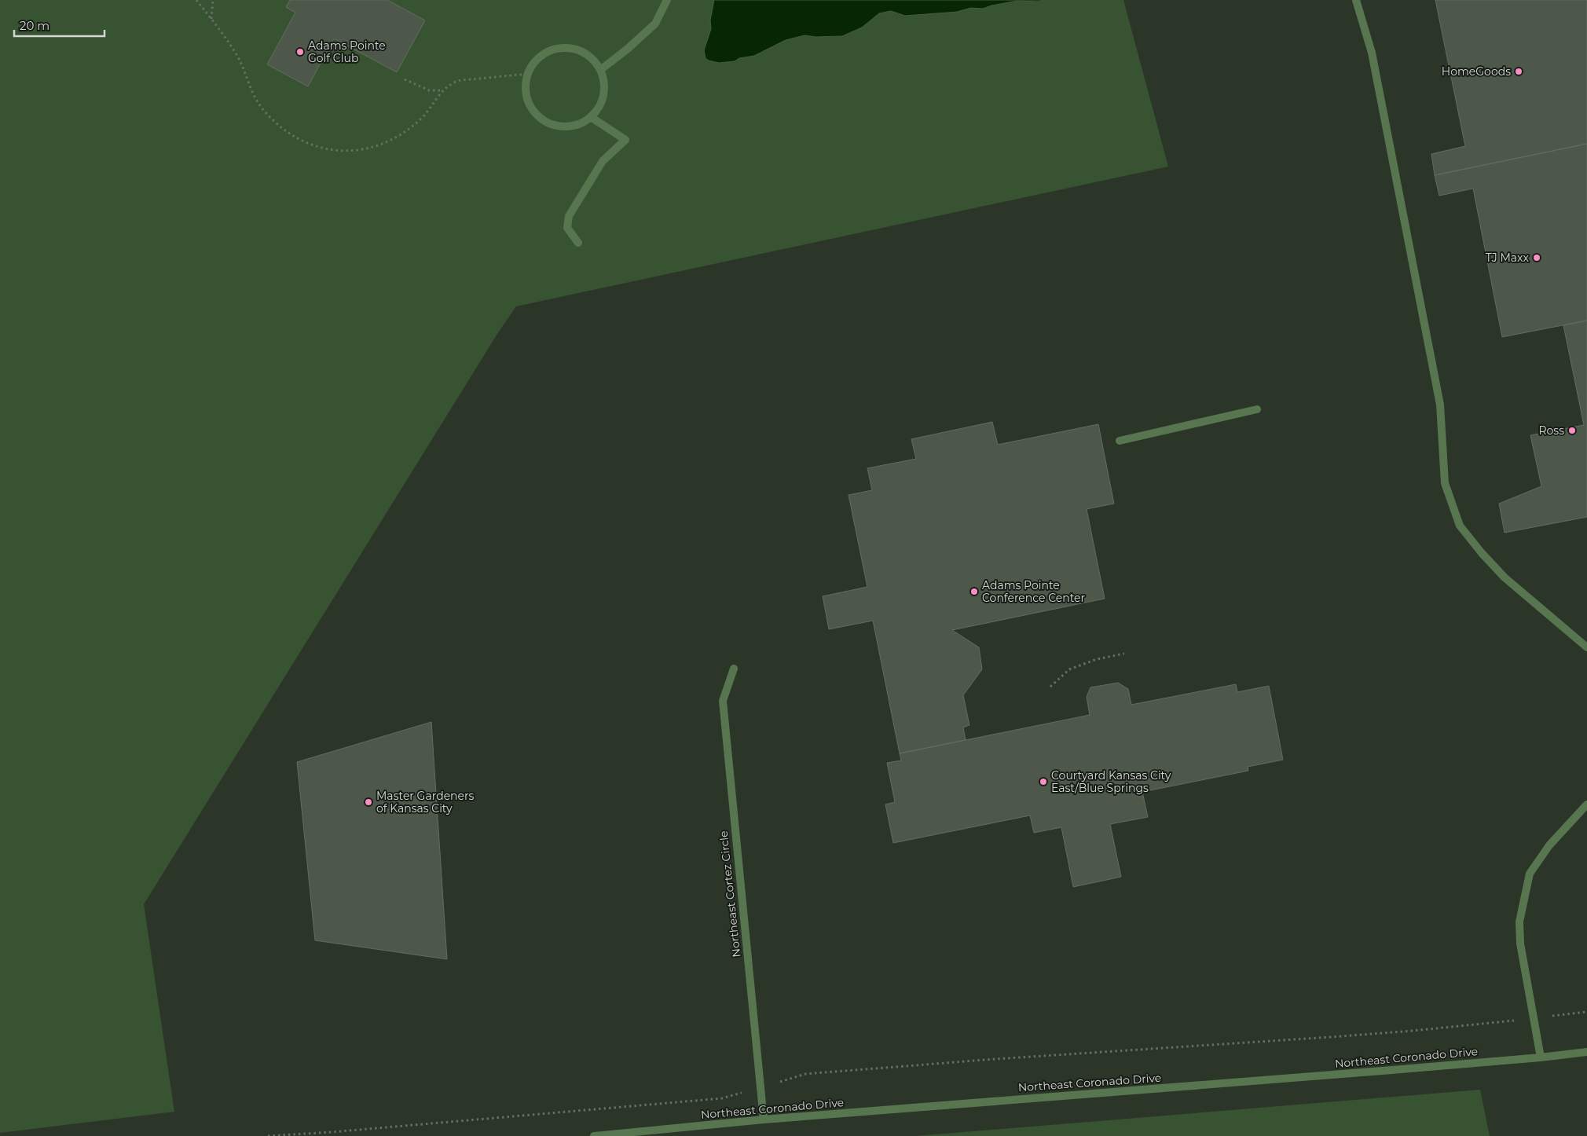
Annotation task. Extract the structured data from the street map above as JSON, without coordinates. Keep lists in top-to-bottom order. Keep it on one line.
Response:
{"streets":{"street":["Northeast Cortez Circle","Northeast Coronado Drive"]},"crossings":[["Northeast Cortez Circle","Northeast Coronado Drive"]],"places":["Adams Pointe Golf Club","HomeGoods","TJ Maxx","Ross","Adams Pointe Conference Center","Courtyard Kansas City East/Blue Springs","Master Gardeners of Kansas City"],"scale_bar":"20 m"}
